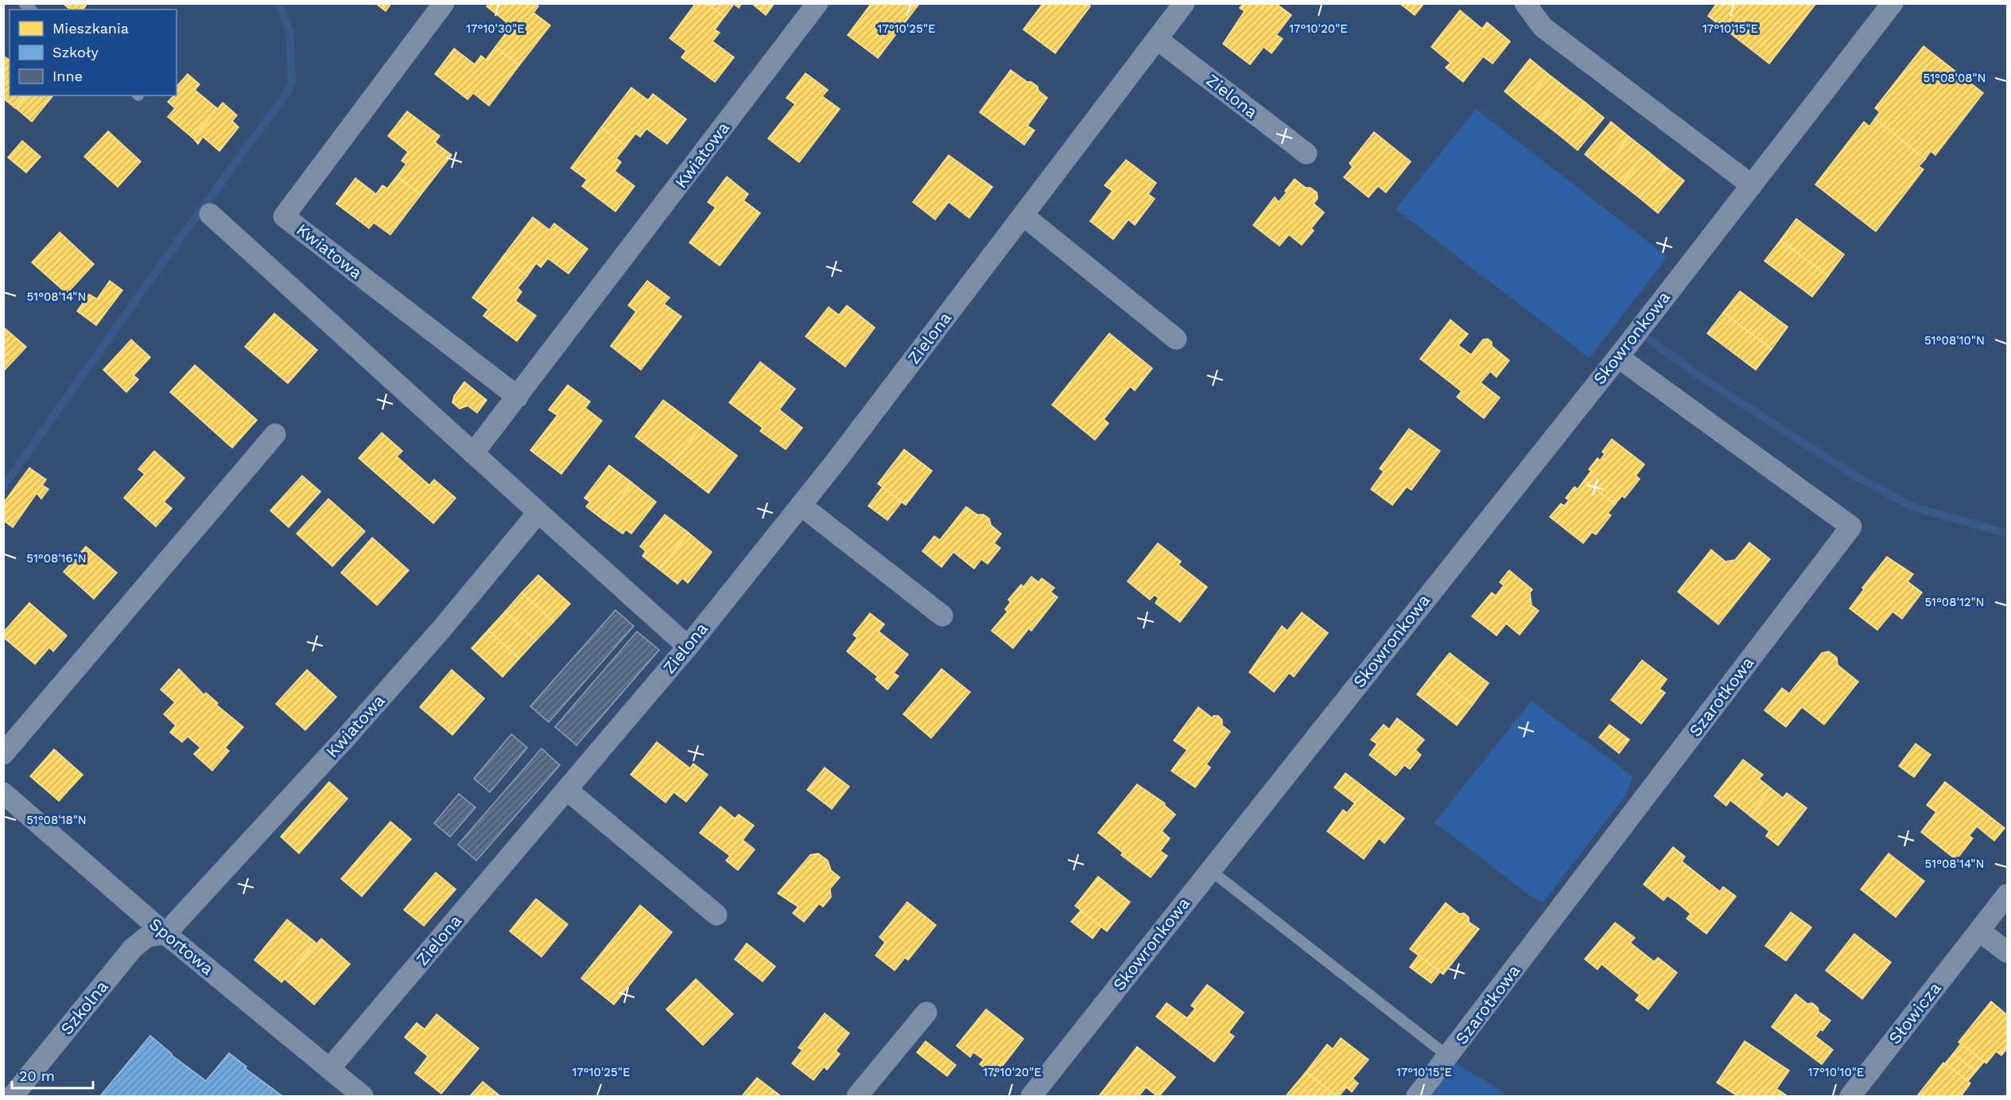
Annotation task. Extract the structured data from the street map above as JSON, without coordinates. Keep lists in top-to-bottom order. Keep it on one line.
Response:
{"streets":{"street":["Zielona","Kwiatowa","Skowronkowa","Szarotkowa","Sportowa","Szkolna","Słowicza"]},"crossings":[["Zielona","Sportowa"],["Kwiatowa","Sportowa"],["Kwiatowa","Szkolna"],["Skowronkowa","Szarotkowa"],["Sportowa","Szkolna"]],"legend":["Mieszkania","Szkoły","Inne"],"scale_bar":"20 m","coordinates":["17°10'30\"E","17°10'25\"E","17°10'20\"E","17°10'15\"E","51°08'08\"N","51°08'14\"N","51°08'10\"N","51°08'16\"N","51°08'12\"N","51°08'18\"N","17°10'10\"E"]}
